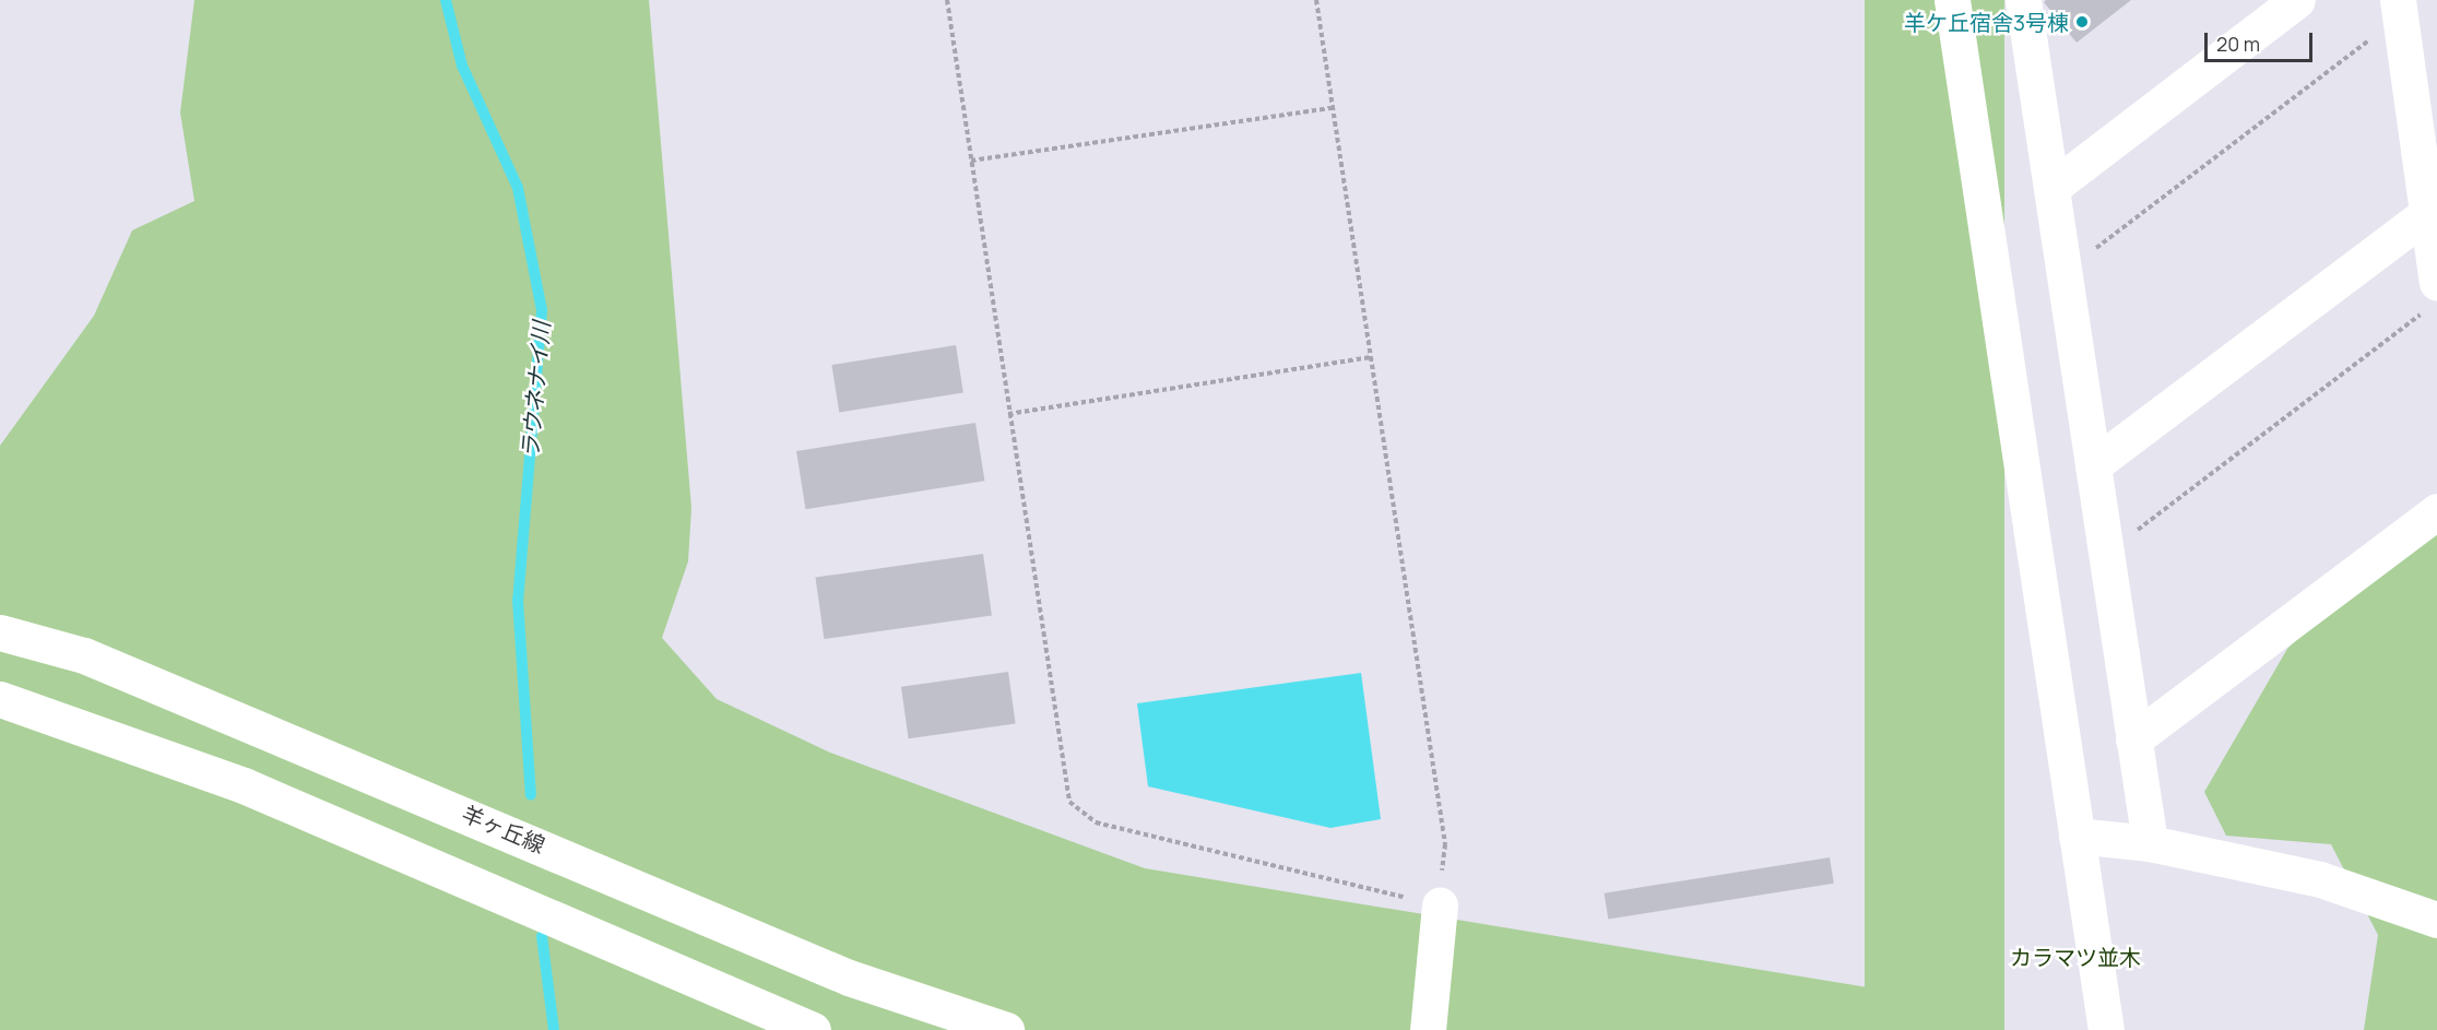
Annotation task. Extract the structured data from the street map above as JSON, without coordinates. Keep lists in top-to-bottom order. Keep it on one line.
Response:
{"streets":{"main road":["羊ヶ丘線"]},"water":["ラウネナイ川"],"parks":["カラマツ並木"],"places":["羊ケ丘宿舎3号棟"],"scale_bar":"20 m"}
